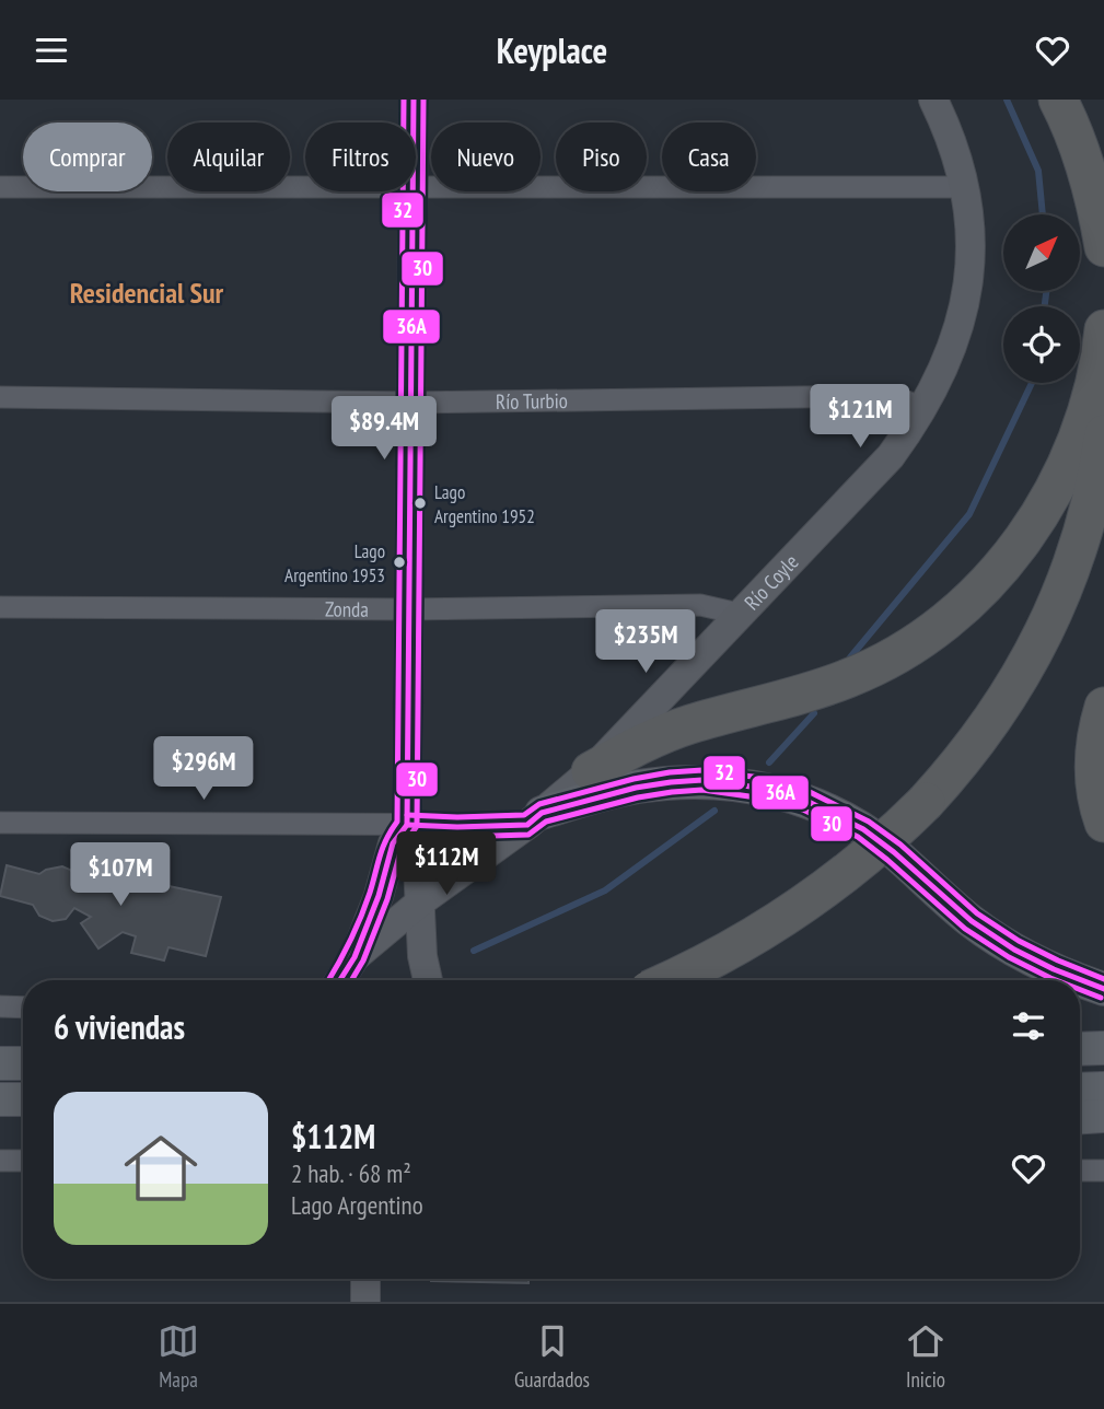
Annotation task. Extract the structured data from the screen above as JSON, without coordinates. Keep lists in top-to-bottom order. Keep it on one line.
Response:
{"streets":{"street":["Río Turbio","Río Coyle","Zonda"]},"crossings":[["Río Turbio","Río Coyle"],["Río Coyle","Zonda"]],"districts":["Residencial Sur"],"places":["Lago Argentino 1952","Lago Argentino 1953"],"lines":["transit line 36A","transit line 30","transit line 32"],"north":"top right","page":{"header":"Keyplace","chip":["Comprar","Alquilar","Filtros","Nuevo","Piso","Casa"],"price":["$121M","$89.4M","$235M","$296M","$112M","$107M"],"heading":"6 viviendas","list":[{"name":"$112M","note":"2 hab. · 68 m² · Lago Argentino"}],"tabs":["Mapa","Guardados","Inicio"]}}
